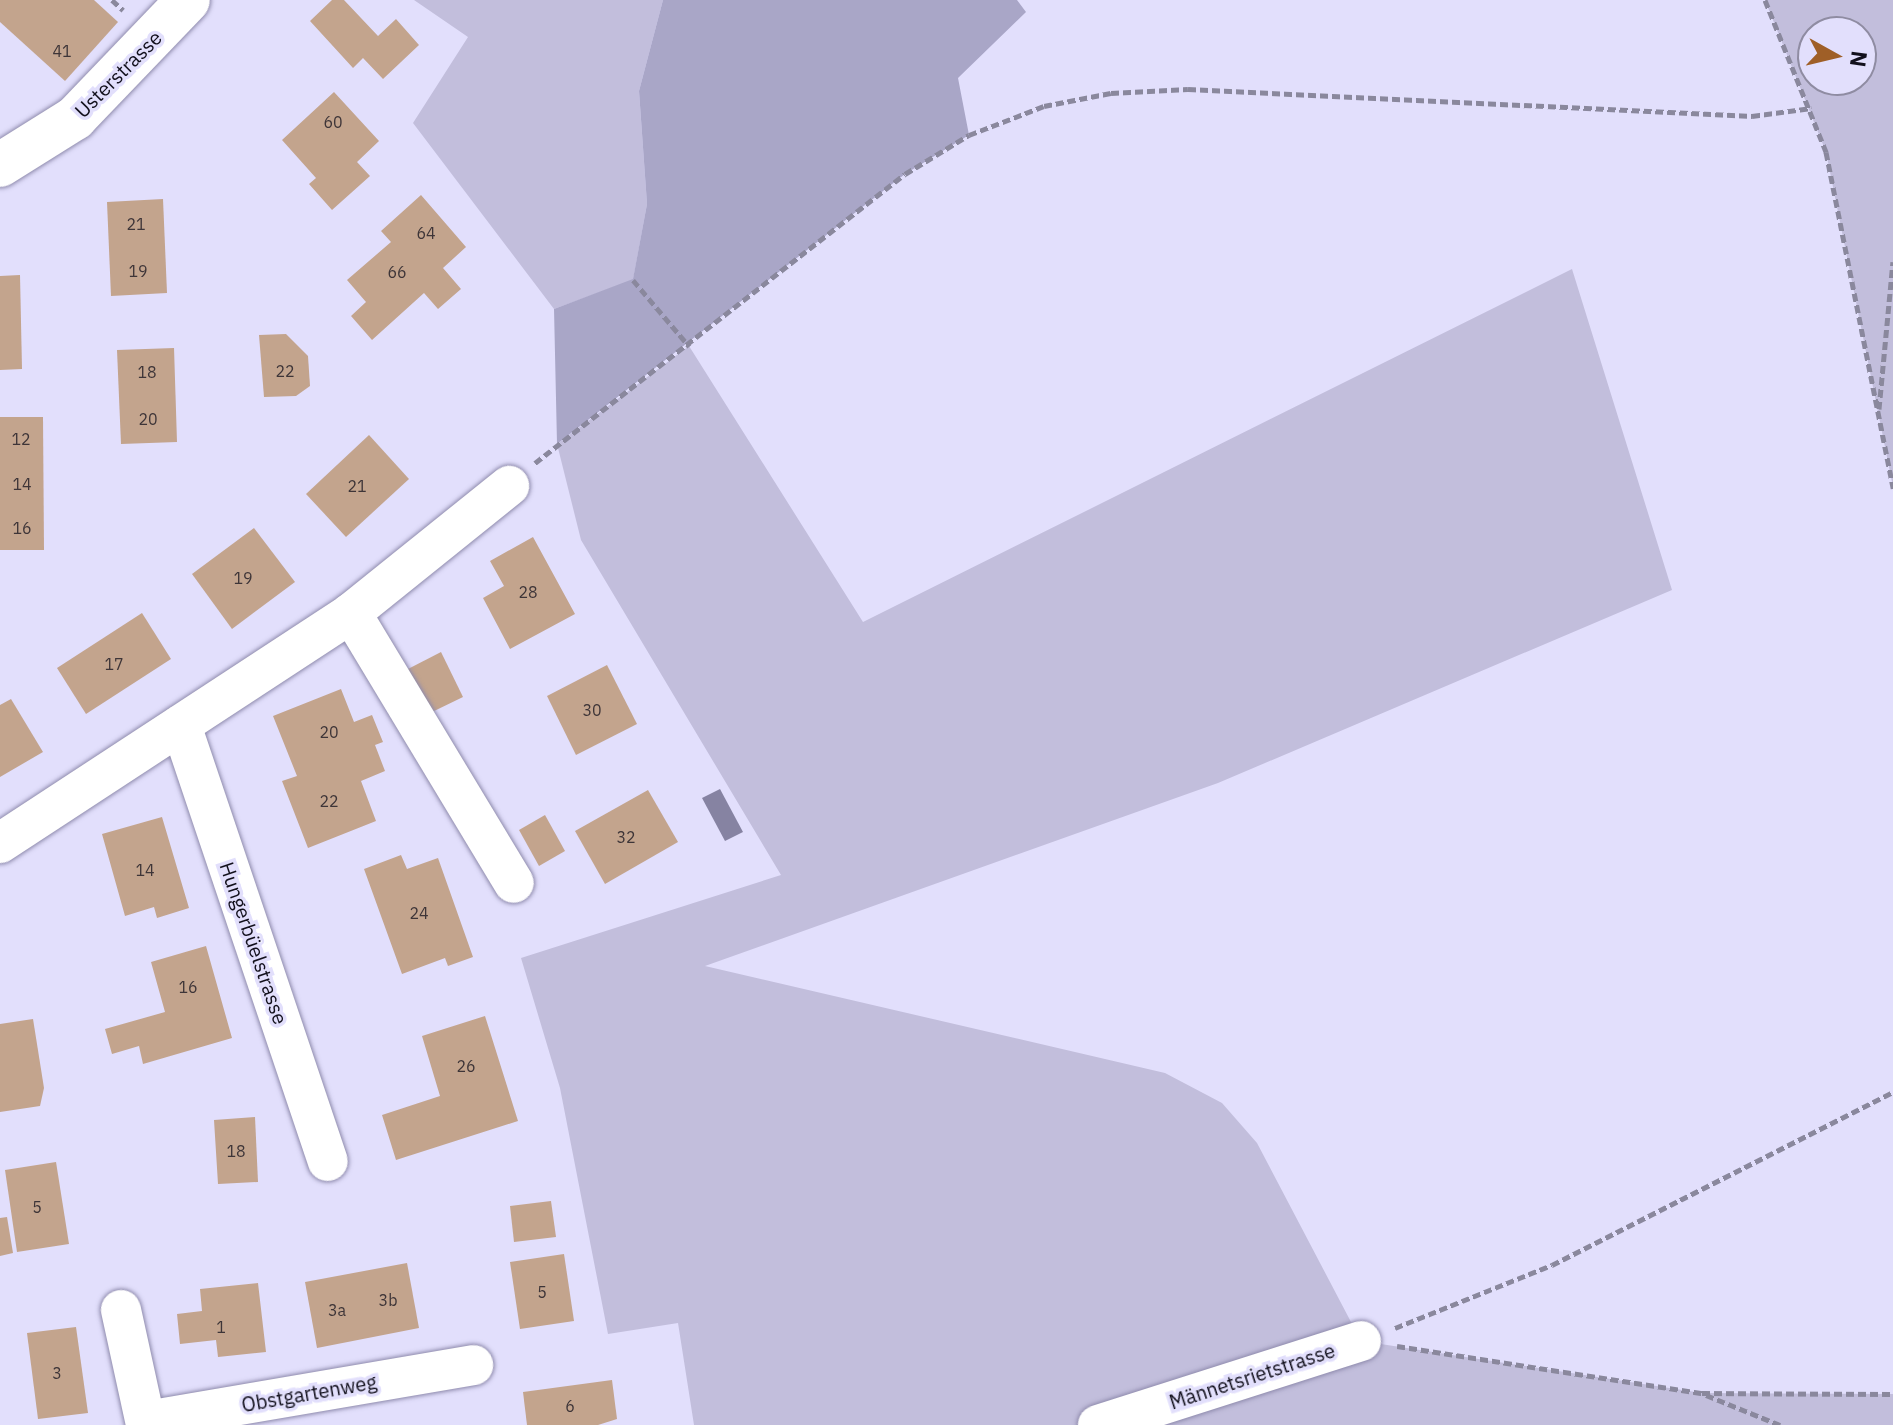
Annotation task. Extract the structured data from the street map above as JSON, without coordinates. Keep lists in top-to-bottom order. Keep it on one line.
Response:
{"streets":{"street":["Usterstrasse","Hungerbüelstrasse","Männetsrietstrasse","Obstgartenweg"]},"house_numbers":["41","60","21","64","19","66","22","18","20","12","14","21","16","19","28","17","30","20","22","32","14","24","16","26","18","5","5","3b","3a","1","3","6"],"north":"right"}
